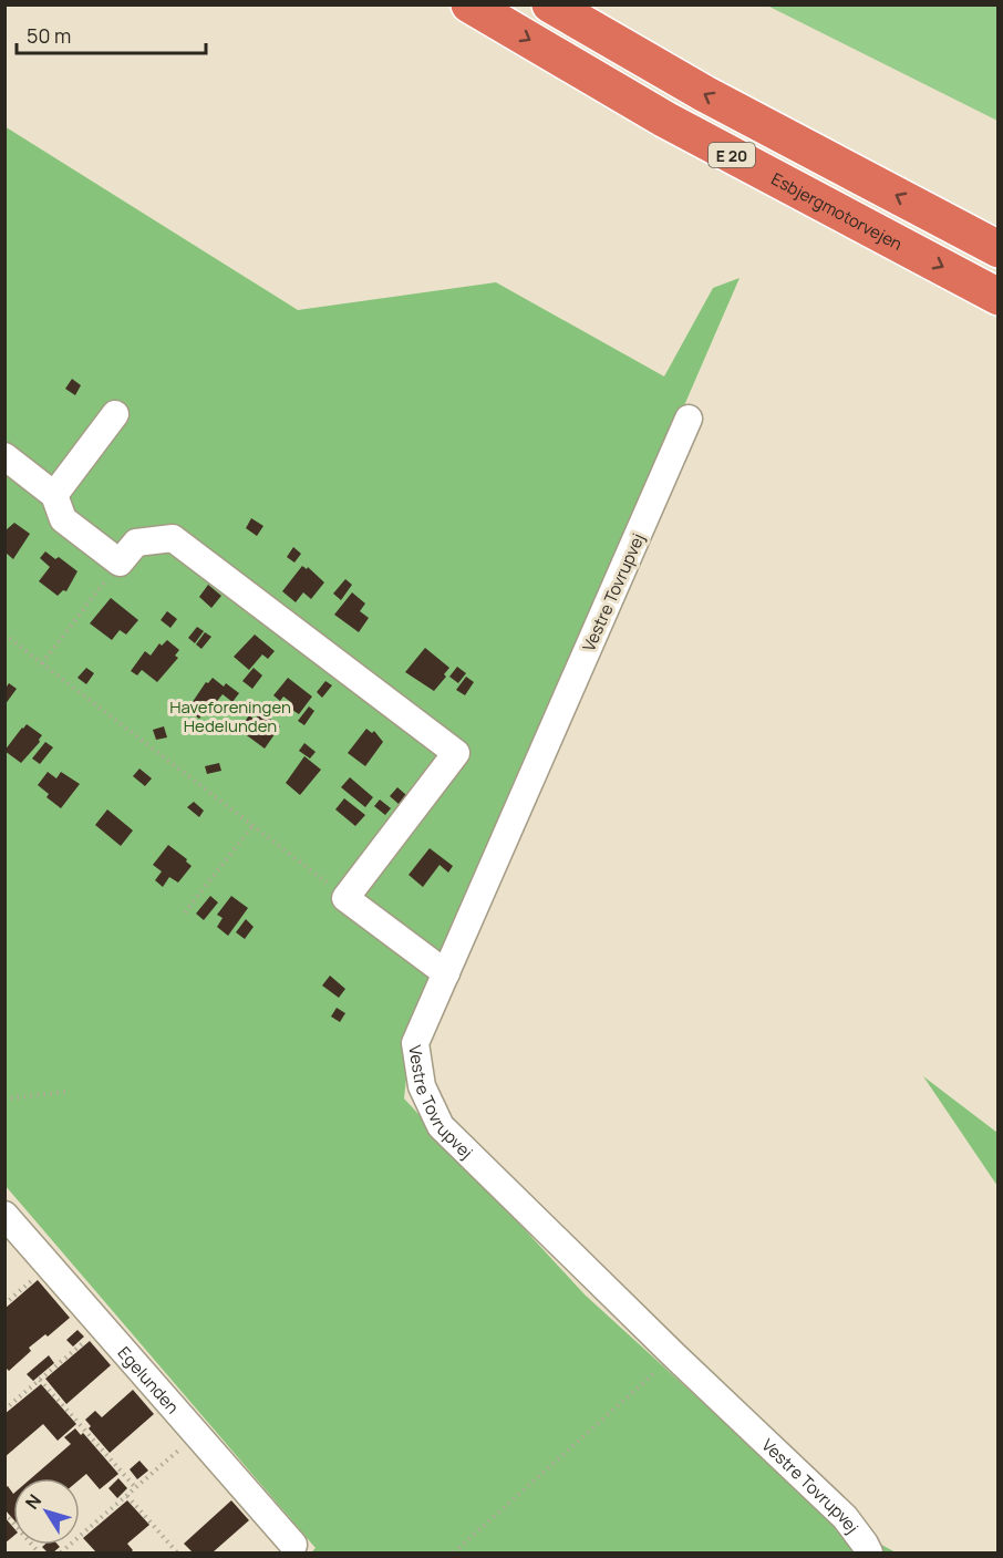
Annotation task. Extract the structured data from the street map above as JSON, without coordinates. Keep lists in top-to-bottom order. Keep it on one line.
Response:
{"streets":{"highway":["E 20","Esbjergmotorvejen"],"street":["Vestre Tovrupvej","Egelunden"]},"parks":["Haveforeningen Hedelunden"],"scale_bar":"50 m","north":"top left"}
